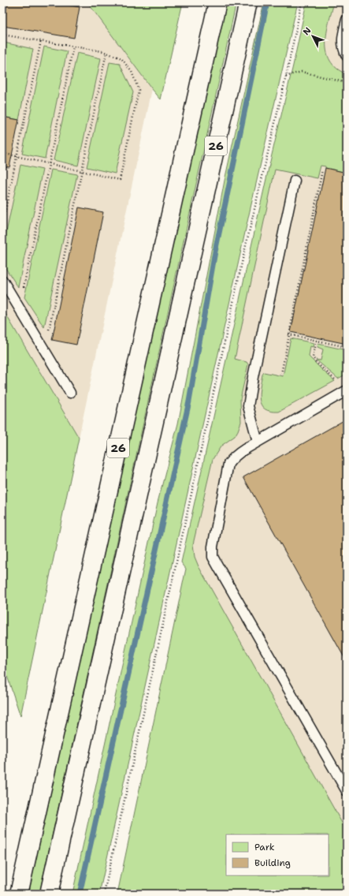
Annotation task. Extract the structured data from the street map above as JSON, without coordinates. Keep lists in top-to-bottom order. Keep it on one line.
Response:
{"streets":{"highway":["26"]},"legend":["Park","Building"],"north":"top left"}
